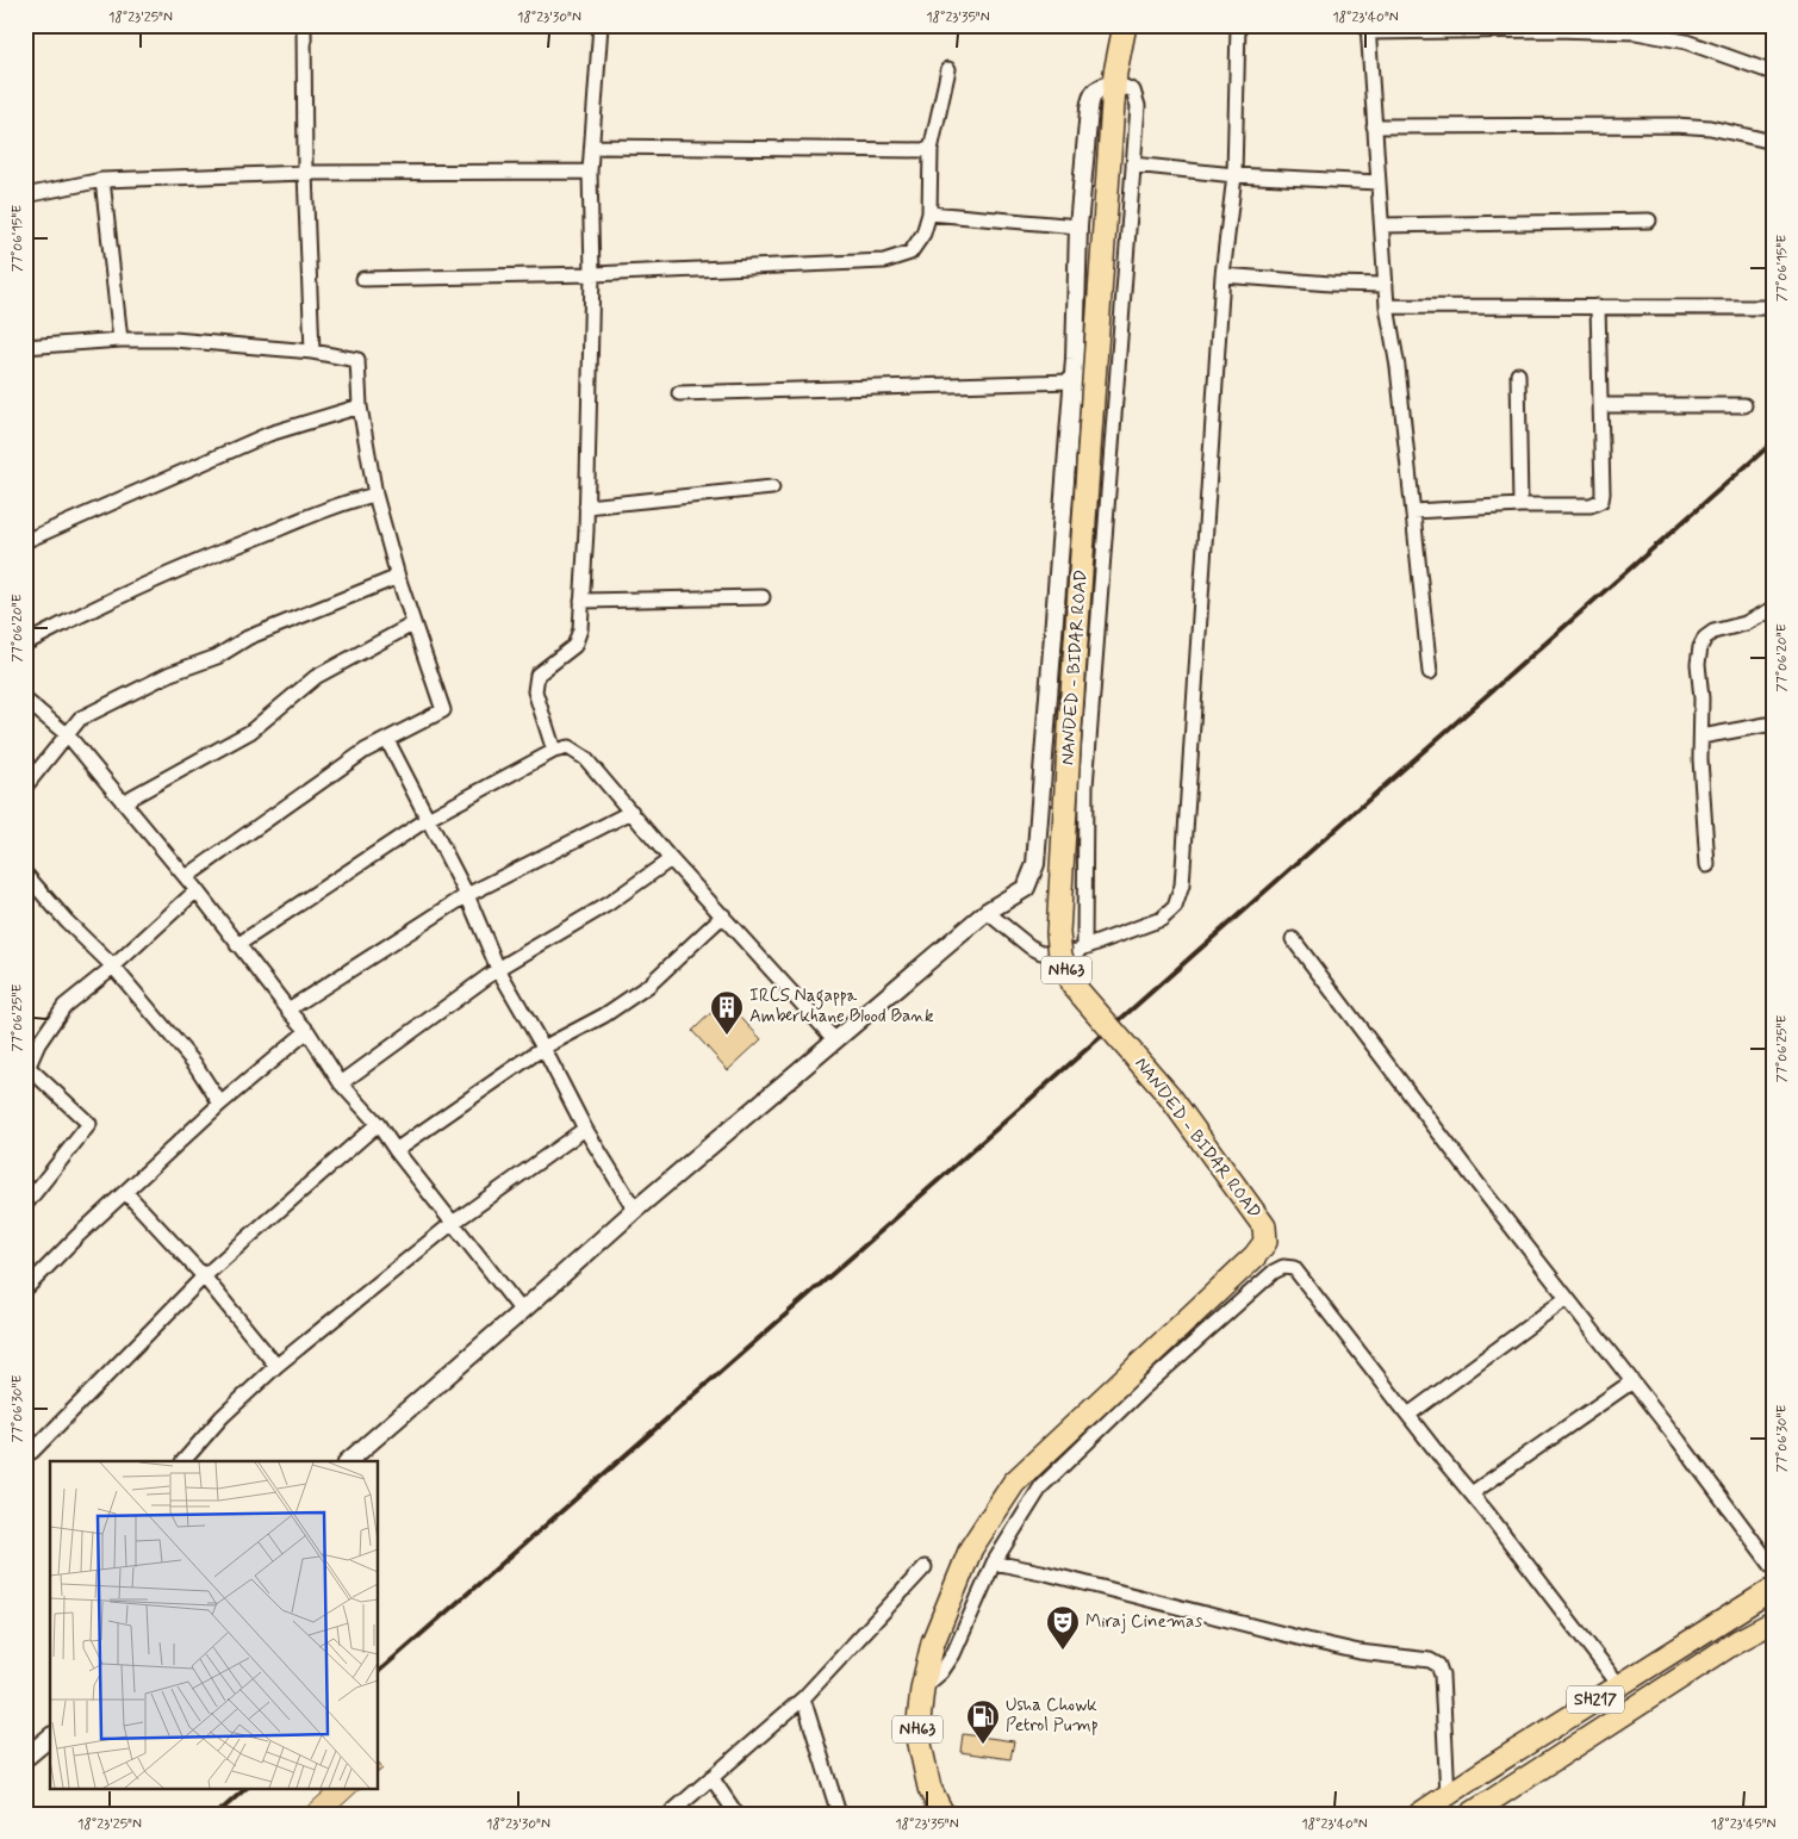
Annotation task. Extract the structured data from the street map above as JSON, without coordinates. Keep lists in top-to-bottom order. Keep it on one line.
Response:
{"streets":{"highway":["NANDED - BIDAR ROAD","NH63"],"main road":["SH217"]},"crossings":[["NANDED - BIDAR ROAD","NH63"]],"places":{"building":["IRCS Nagappa Amberkhane Blood Bank"],"theatre":["Miraj Cinemas"],"fuel station":["Usha Chowk Petrol Pump"]},"coordinates":["18°23'25\"N","18°23'30\"N","18°23'35\"N","18°23'40\"N","77°06'15\"E","77°06'20\"E","77°06'25\"E","77°06'30\"E","18°23'45\"N"]}
